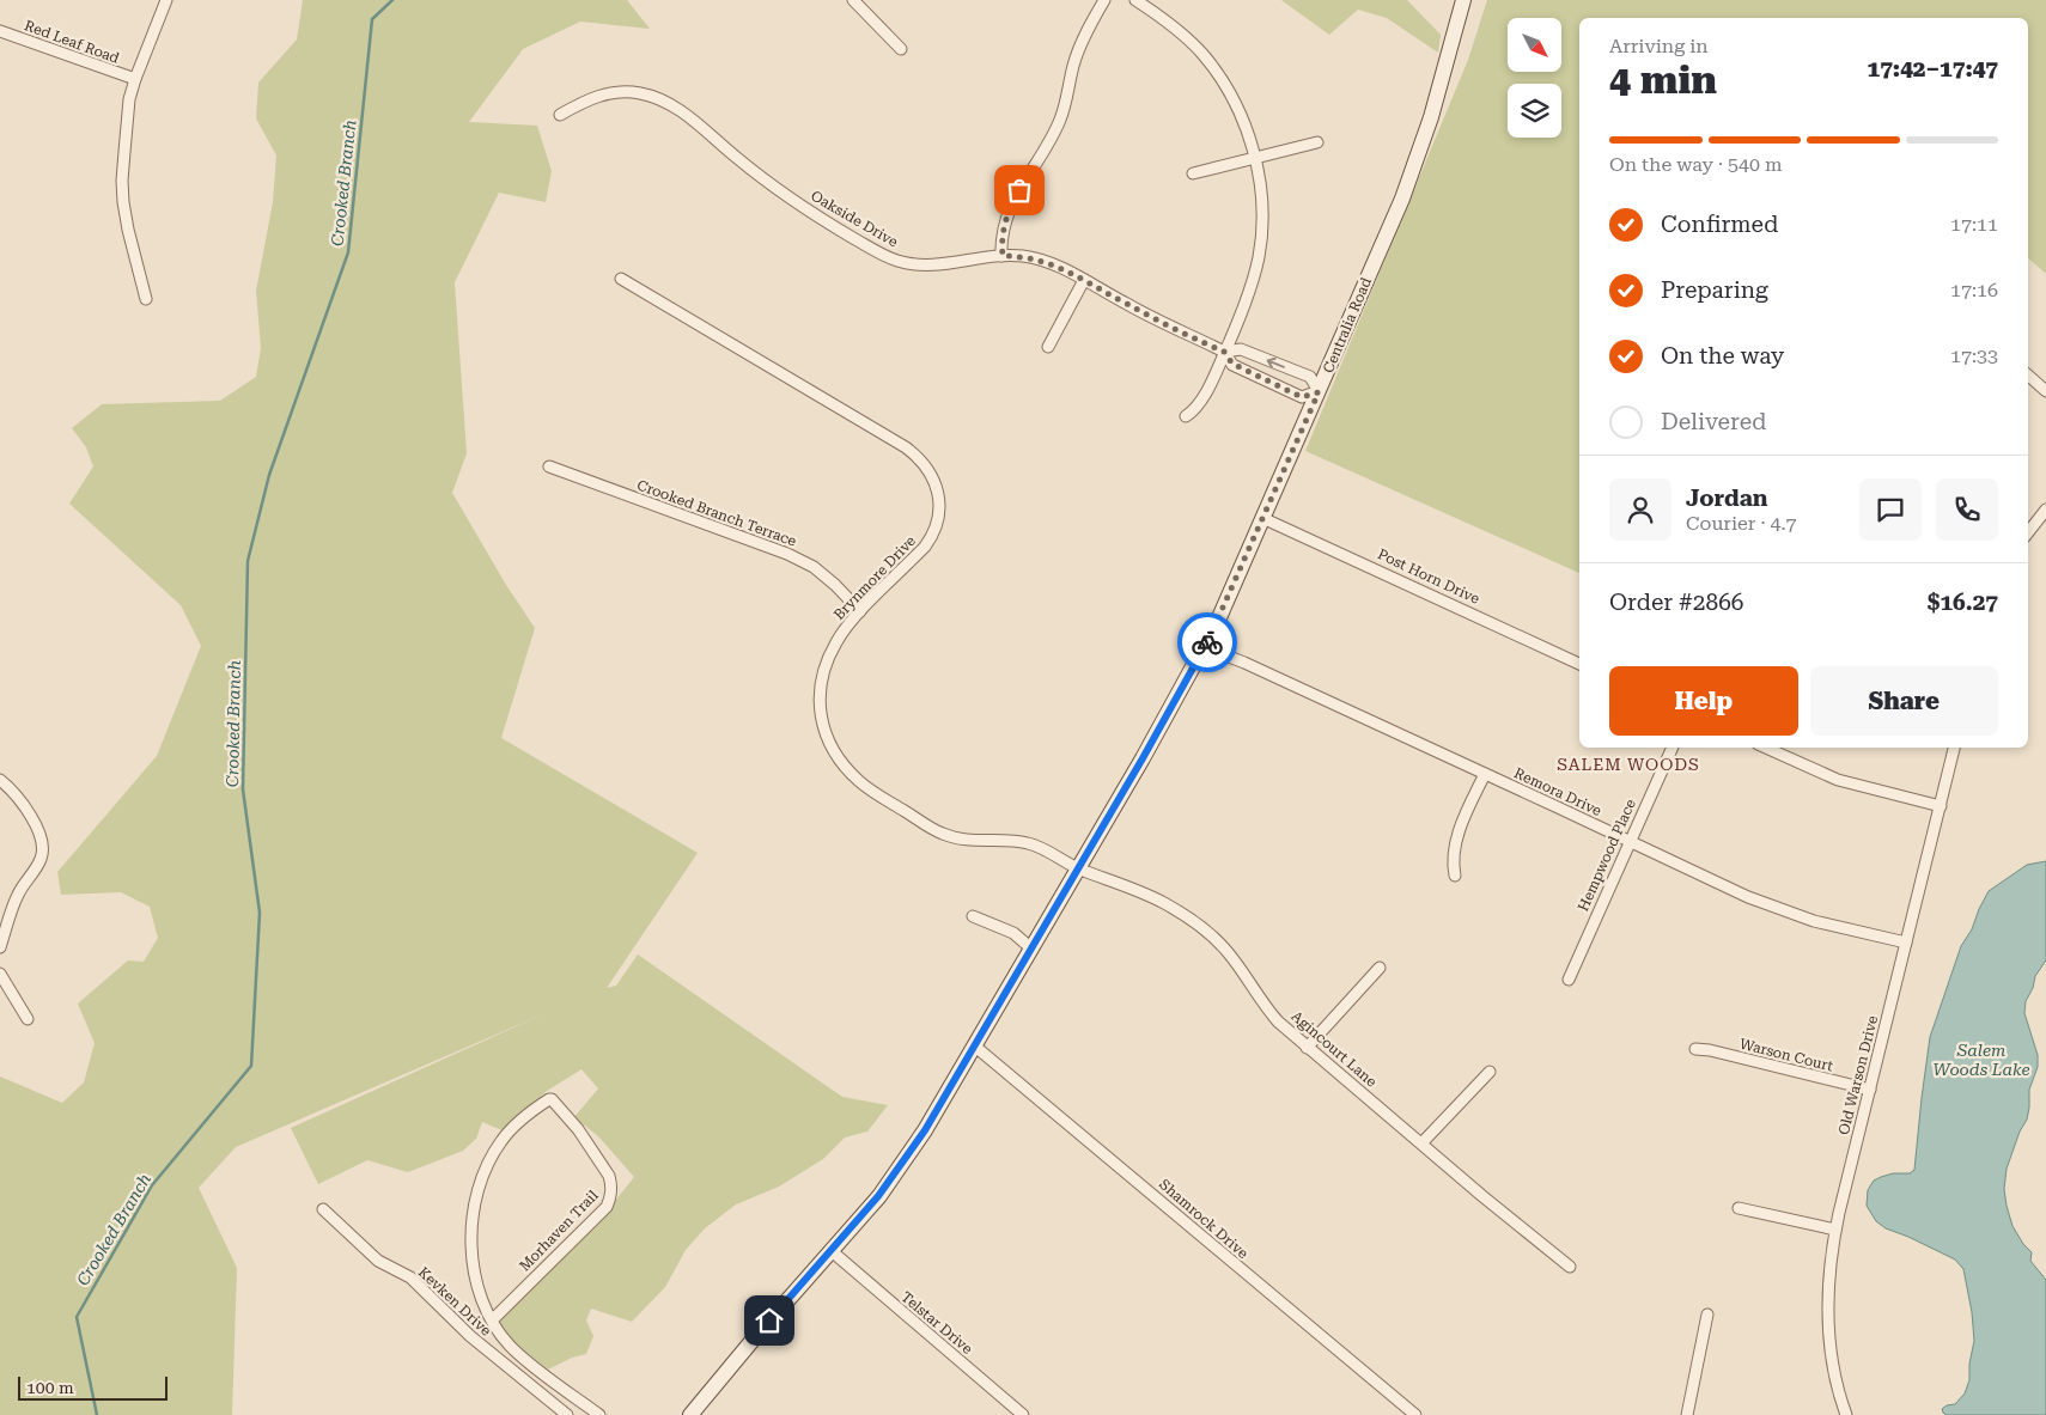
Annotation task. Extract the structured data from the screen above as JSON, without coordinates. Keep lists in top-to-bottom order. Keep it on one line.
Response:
{"streets":{"main road":["Centralia Road"],"street":["Red Leaf Road","Oakside Drive","Crooked Branch Terrace","Post Horn Drive","Brynmore Drive","Remora Drive","Hempwood Place","Agincourt Lane","Warson Court","Old Warson Drive","Shamrock Drive","Morhaven Trail","Kevken Drive","Telstar Drive"]},"crossings":[["Oakside Drive","Centralia Road"],["Centralia Road","Post Horn Drive"],["Centralia Road","Brynmore Drive"],["Centralia Road","Remora Drive"],["Centralia Road","Agincourt Lane"],["Centralia Road","Shamrock Drive"],["Centralia Road","Telstar Drive"],["Crooked Branch Terrace","Brynmore Drive"],["Brynmore Drive","Agincourt Lane"],["Remora Drive","Hempwood Place"],["Remora Drive","Old Warson Drive"],["Warson Court","Old Warson Drive"]],"districts":["SALEM WOODS"],"water":["Crooked Branch","Salem Woods Lake"],"scale_bar":"100 m","north":"bottom right","page":{"heading":["4 min","Arriving in","17:42–17:47"],"panel":["Jordan","Courier · 4.7","Order #2866","$16.27"],"bar":"On the way · 540 m","list":[["Confirmed","17:11"],["Preparing","17:16"],["On the way","17:33"],"Delivered"],"buttons":["Help","Share"],"scale":"100 m"}}
